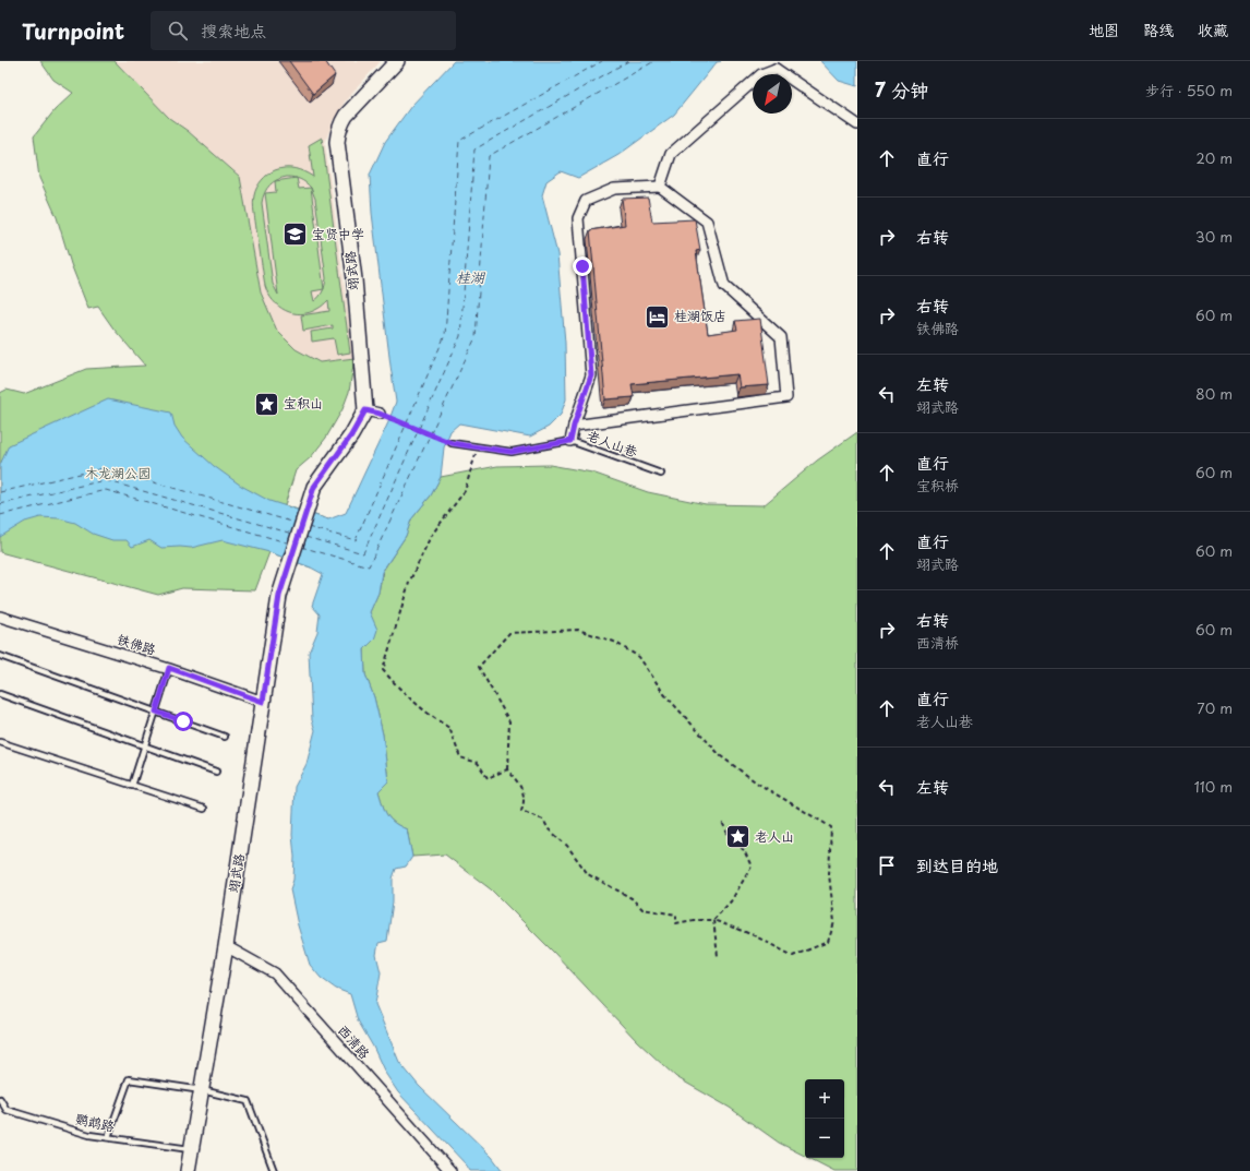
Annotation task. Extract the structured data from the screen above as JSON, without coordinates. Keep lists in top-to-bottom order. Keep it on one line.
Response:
{"streets":{"main road":["翊武路"],"street":["铁佛路","西清路"],"lane":["老人山巷","鹦鹉路"]},"crossings":[["翊武路","铁佛路"],["翊武路","西清路"],["翊武路","鹦鹉路"]],"water":["桂湖"],"parks":["木龙湖公园"],"places":{"school or university":["宝贤中学"],"hotel":["桂湖饭店"],"place":["宝积山","老人山"]},"north":"bottom left","page":{"header":"Turnpoint","search":"搜索地点","nav":["地图","路线","收藏"],"heading":["7 分钟","步行 · 550 m"],"list":[["直行","20 m"],["右转","30 m"],["右转","铁佛路","60 m"],["左转","翊武路","80 m"],["直行","宝积桥","60 m"],["直行","翊武路","60 m"],["右转","西清桥","60 m"],["直行","老人山巷","70 m"],["左转","110 m"],"到达目的地"],"map_buttons":["+","−"]}}
